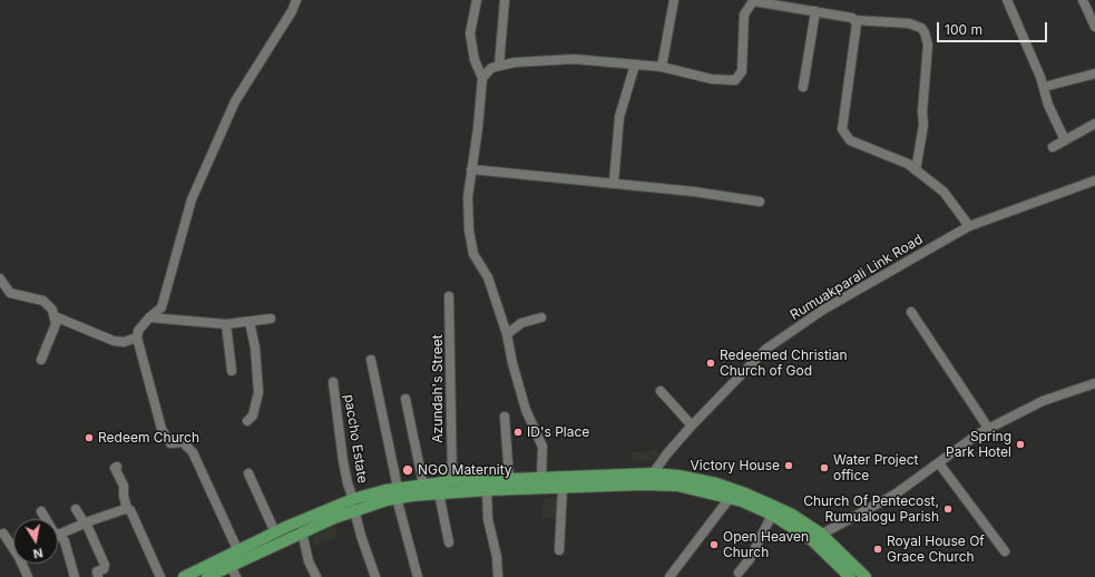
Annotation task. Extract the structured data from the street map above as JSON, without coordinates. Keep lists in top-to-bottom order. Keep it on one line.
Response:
{"streets":{"street":["Rumuakparali Link Road","Azundah's Street","paccho Estate"]},"places":["Redeemed Christian Church of God","ID's Place","Redeem Church","Spring Park Hotel","Victory House","Water Project office","NGO Maternity","Church Of Pentecost, Rumualogu Parish","Open Heaven Church","Royal House Of Grace Church"],"scale_bar":"100 m","north":"bottom"}
